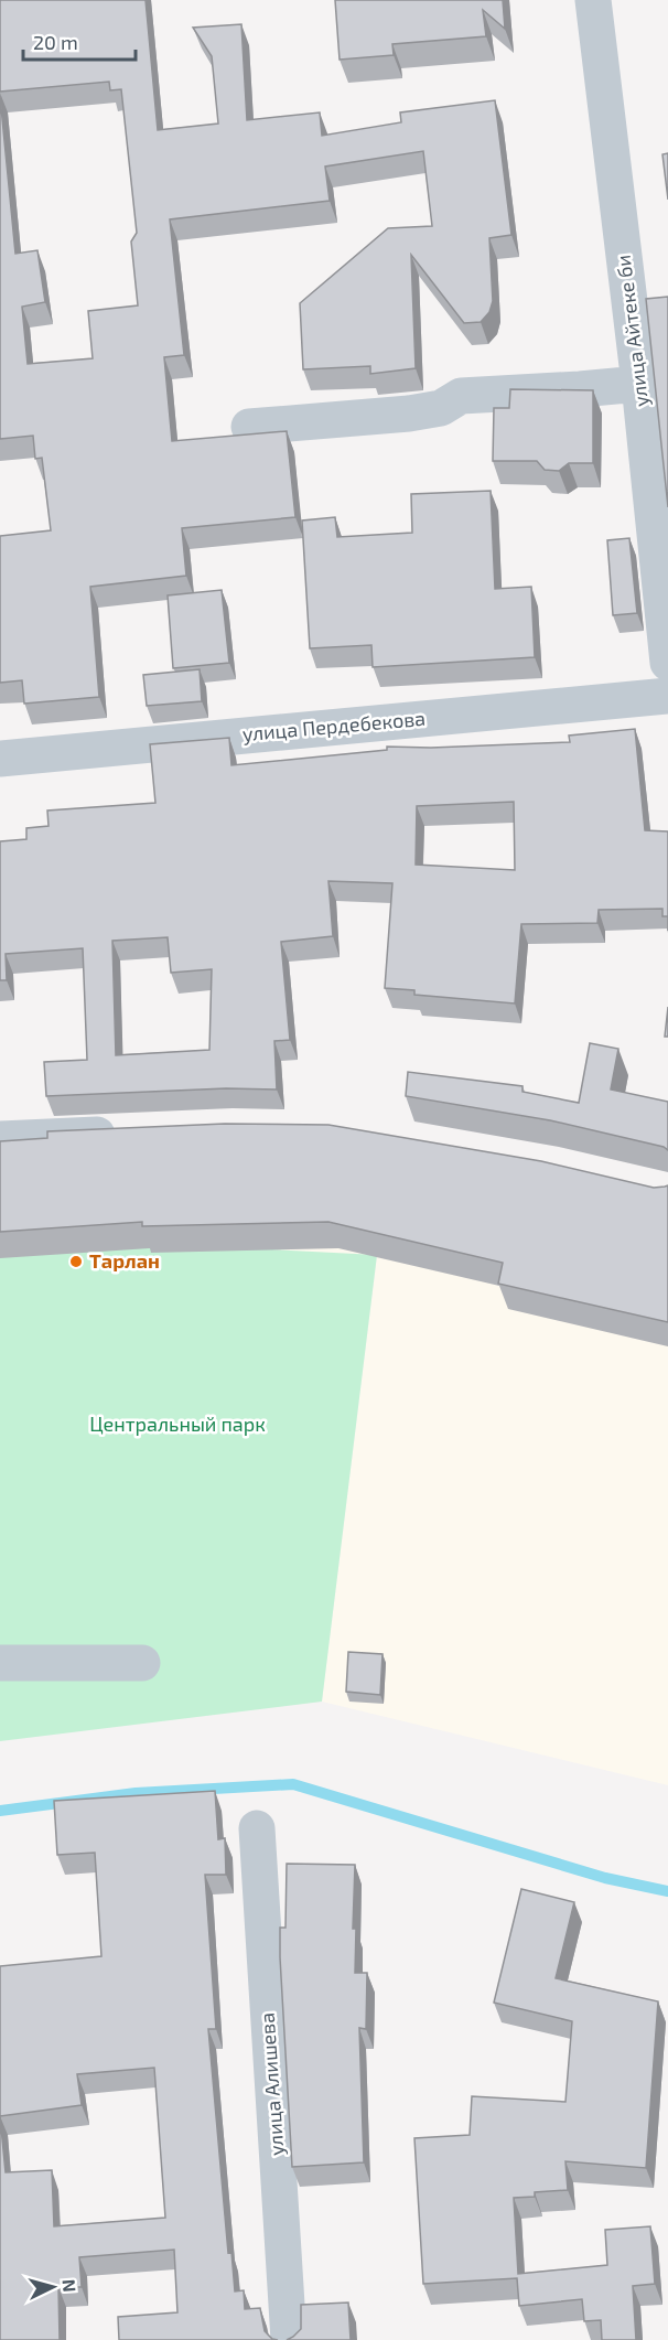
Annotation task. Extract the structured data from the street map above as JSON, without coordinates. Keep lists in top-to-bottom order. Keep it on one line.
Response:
{"streets":{"street":["улица Айтеке би","улица Пердебекова","улица Алишева"]},"parks":["Центральный парк"],"places":["Тарлан"],"scale_bar":"20 m","north":"right"}
